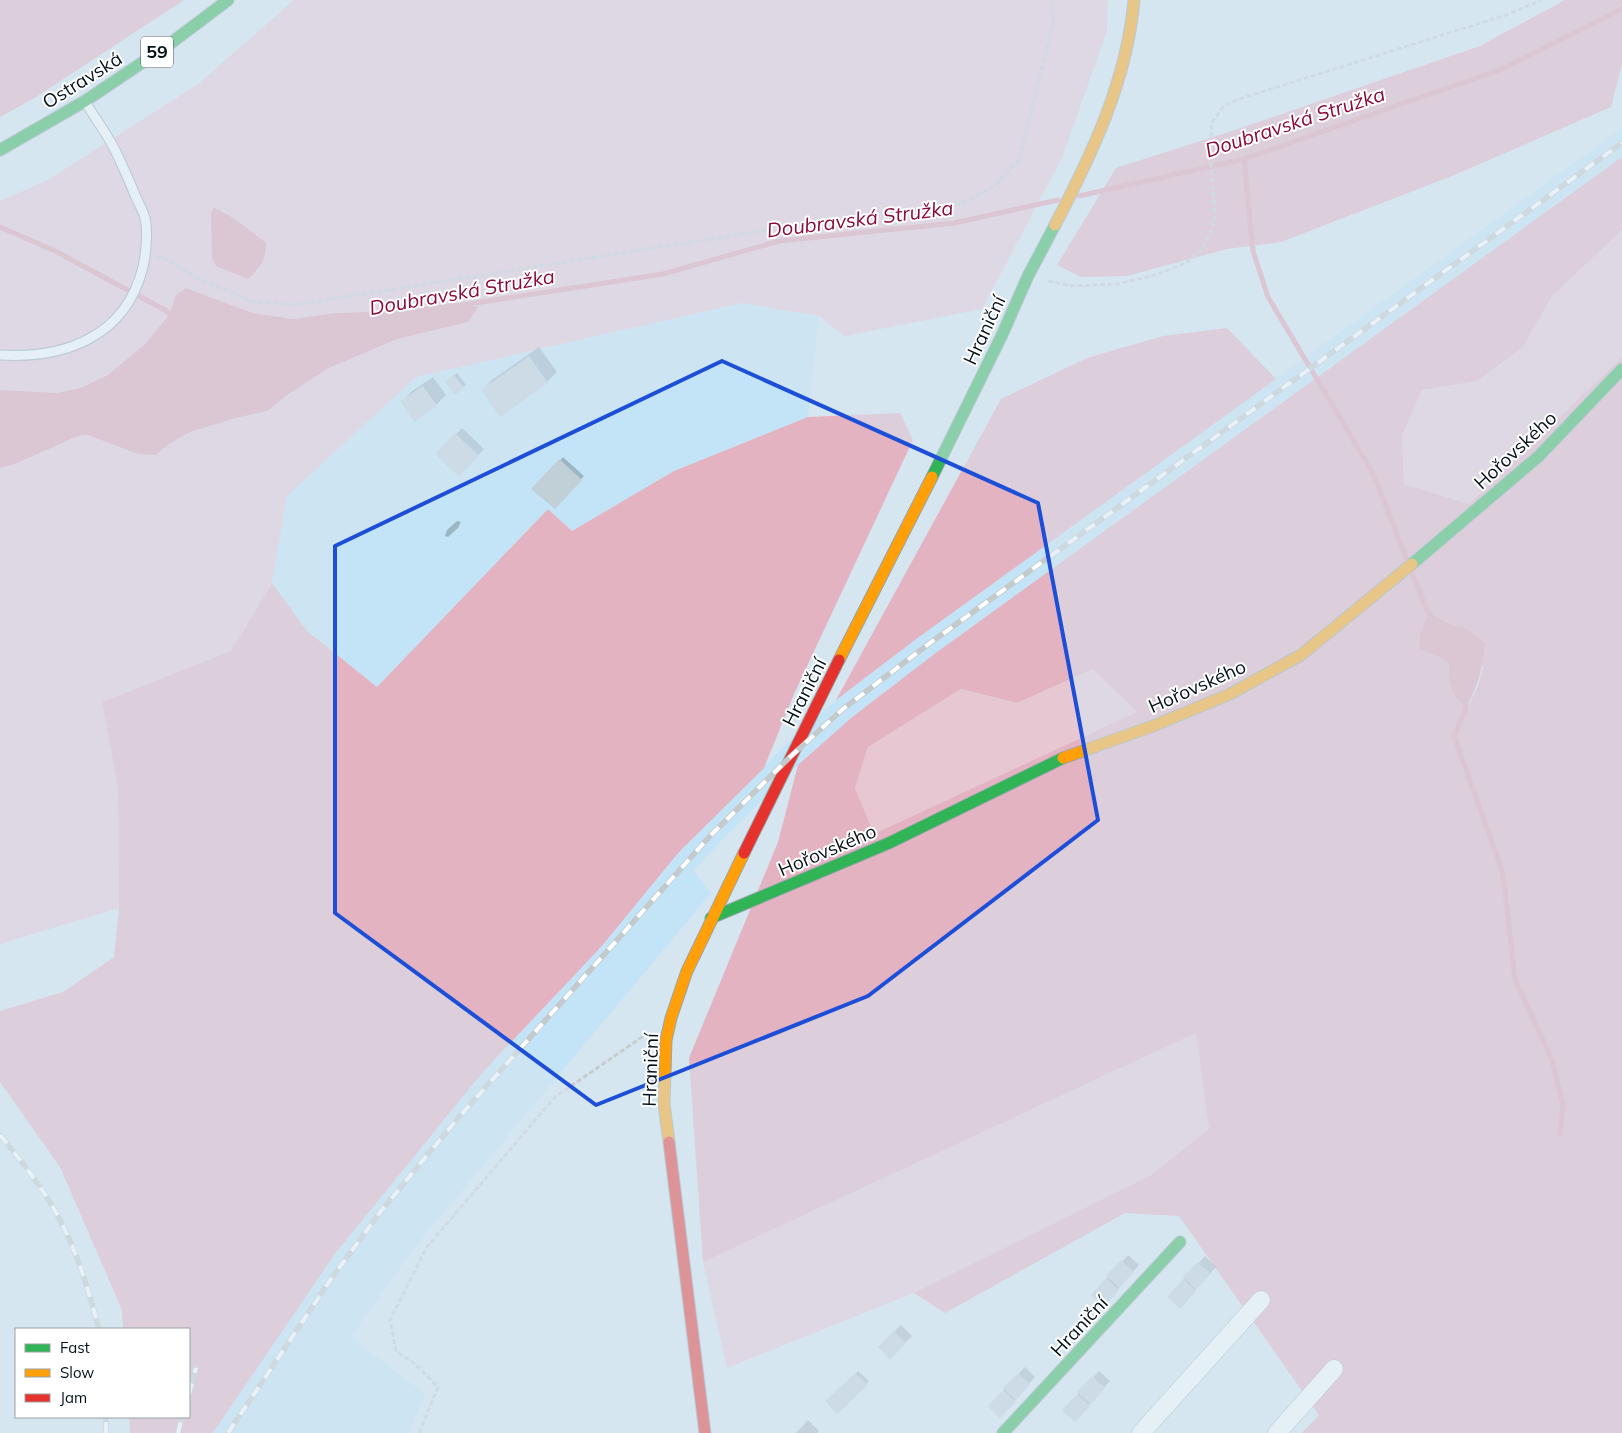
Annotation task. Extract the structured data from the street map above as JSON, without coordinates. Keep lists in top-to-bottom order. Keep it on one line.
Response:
{"streets":{"main road":["59","Ostravská","Hraniční","Hořovského"]},"crossings":[["Hraniční","Hořovského"]],"water":["Doubravská Stružka"],"legend":["Fast","Slow","Jam"]}
